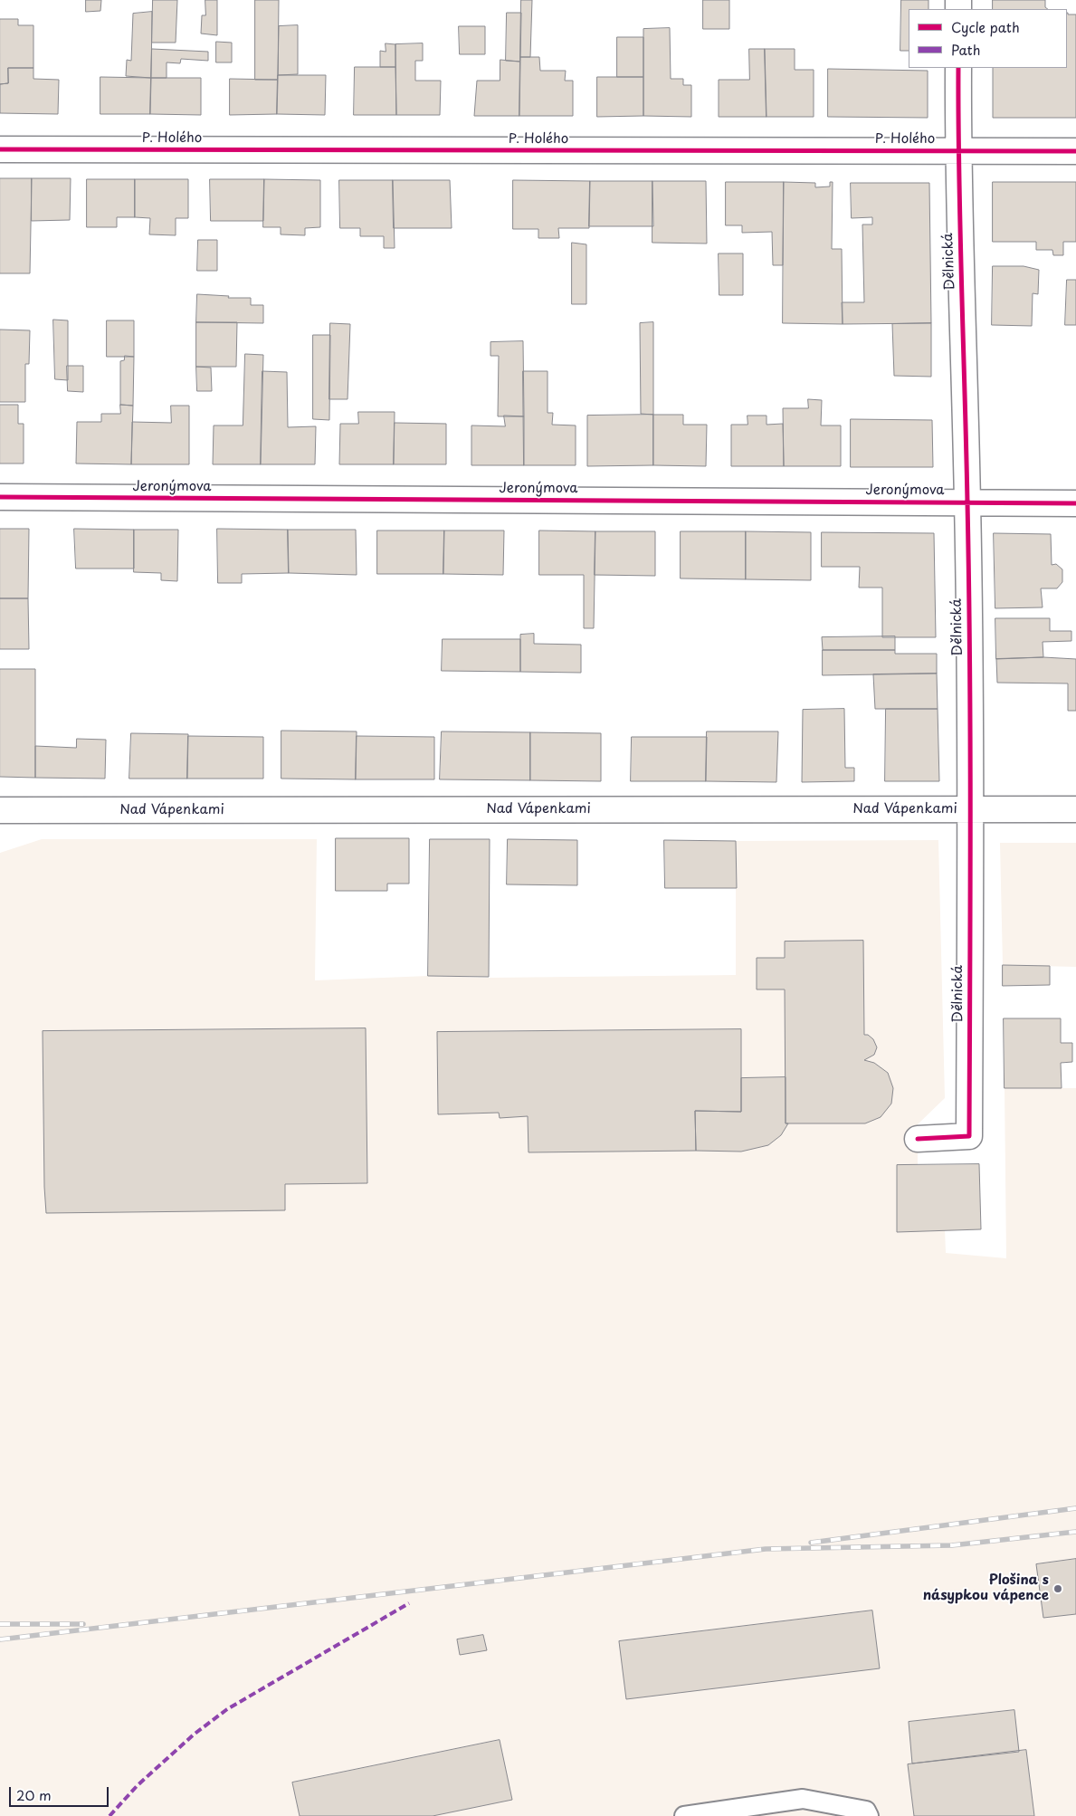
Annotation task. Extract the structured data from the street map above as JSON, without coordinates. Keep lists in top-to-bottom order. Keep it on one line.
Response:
{"streets":{"street":["P. Holého","Dělnická","Jeronýmova","Nad Vápenkami"]},"crossings":[["P. Holého","Dělnická"],["Dělnická","Jeronýmova"],["Dělnická","Nad Vápenkami"]],"places":["Plošina s násypkou vápence"],"legend":["Cycle path","Path"],"scale_bar":"20 m"}
